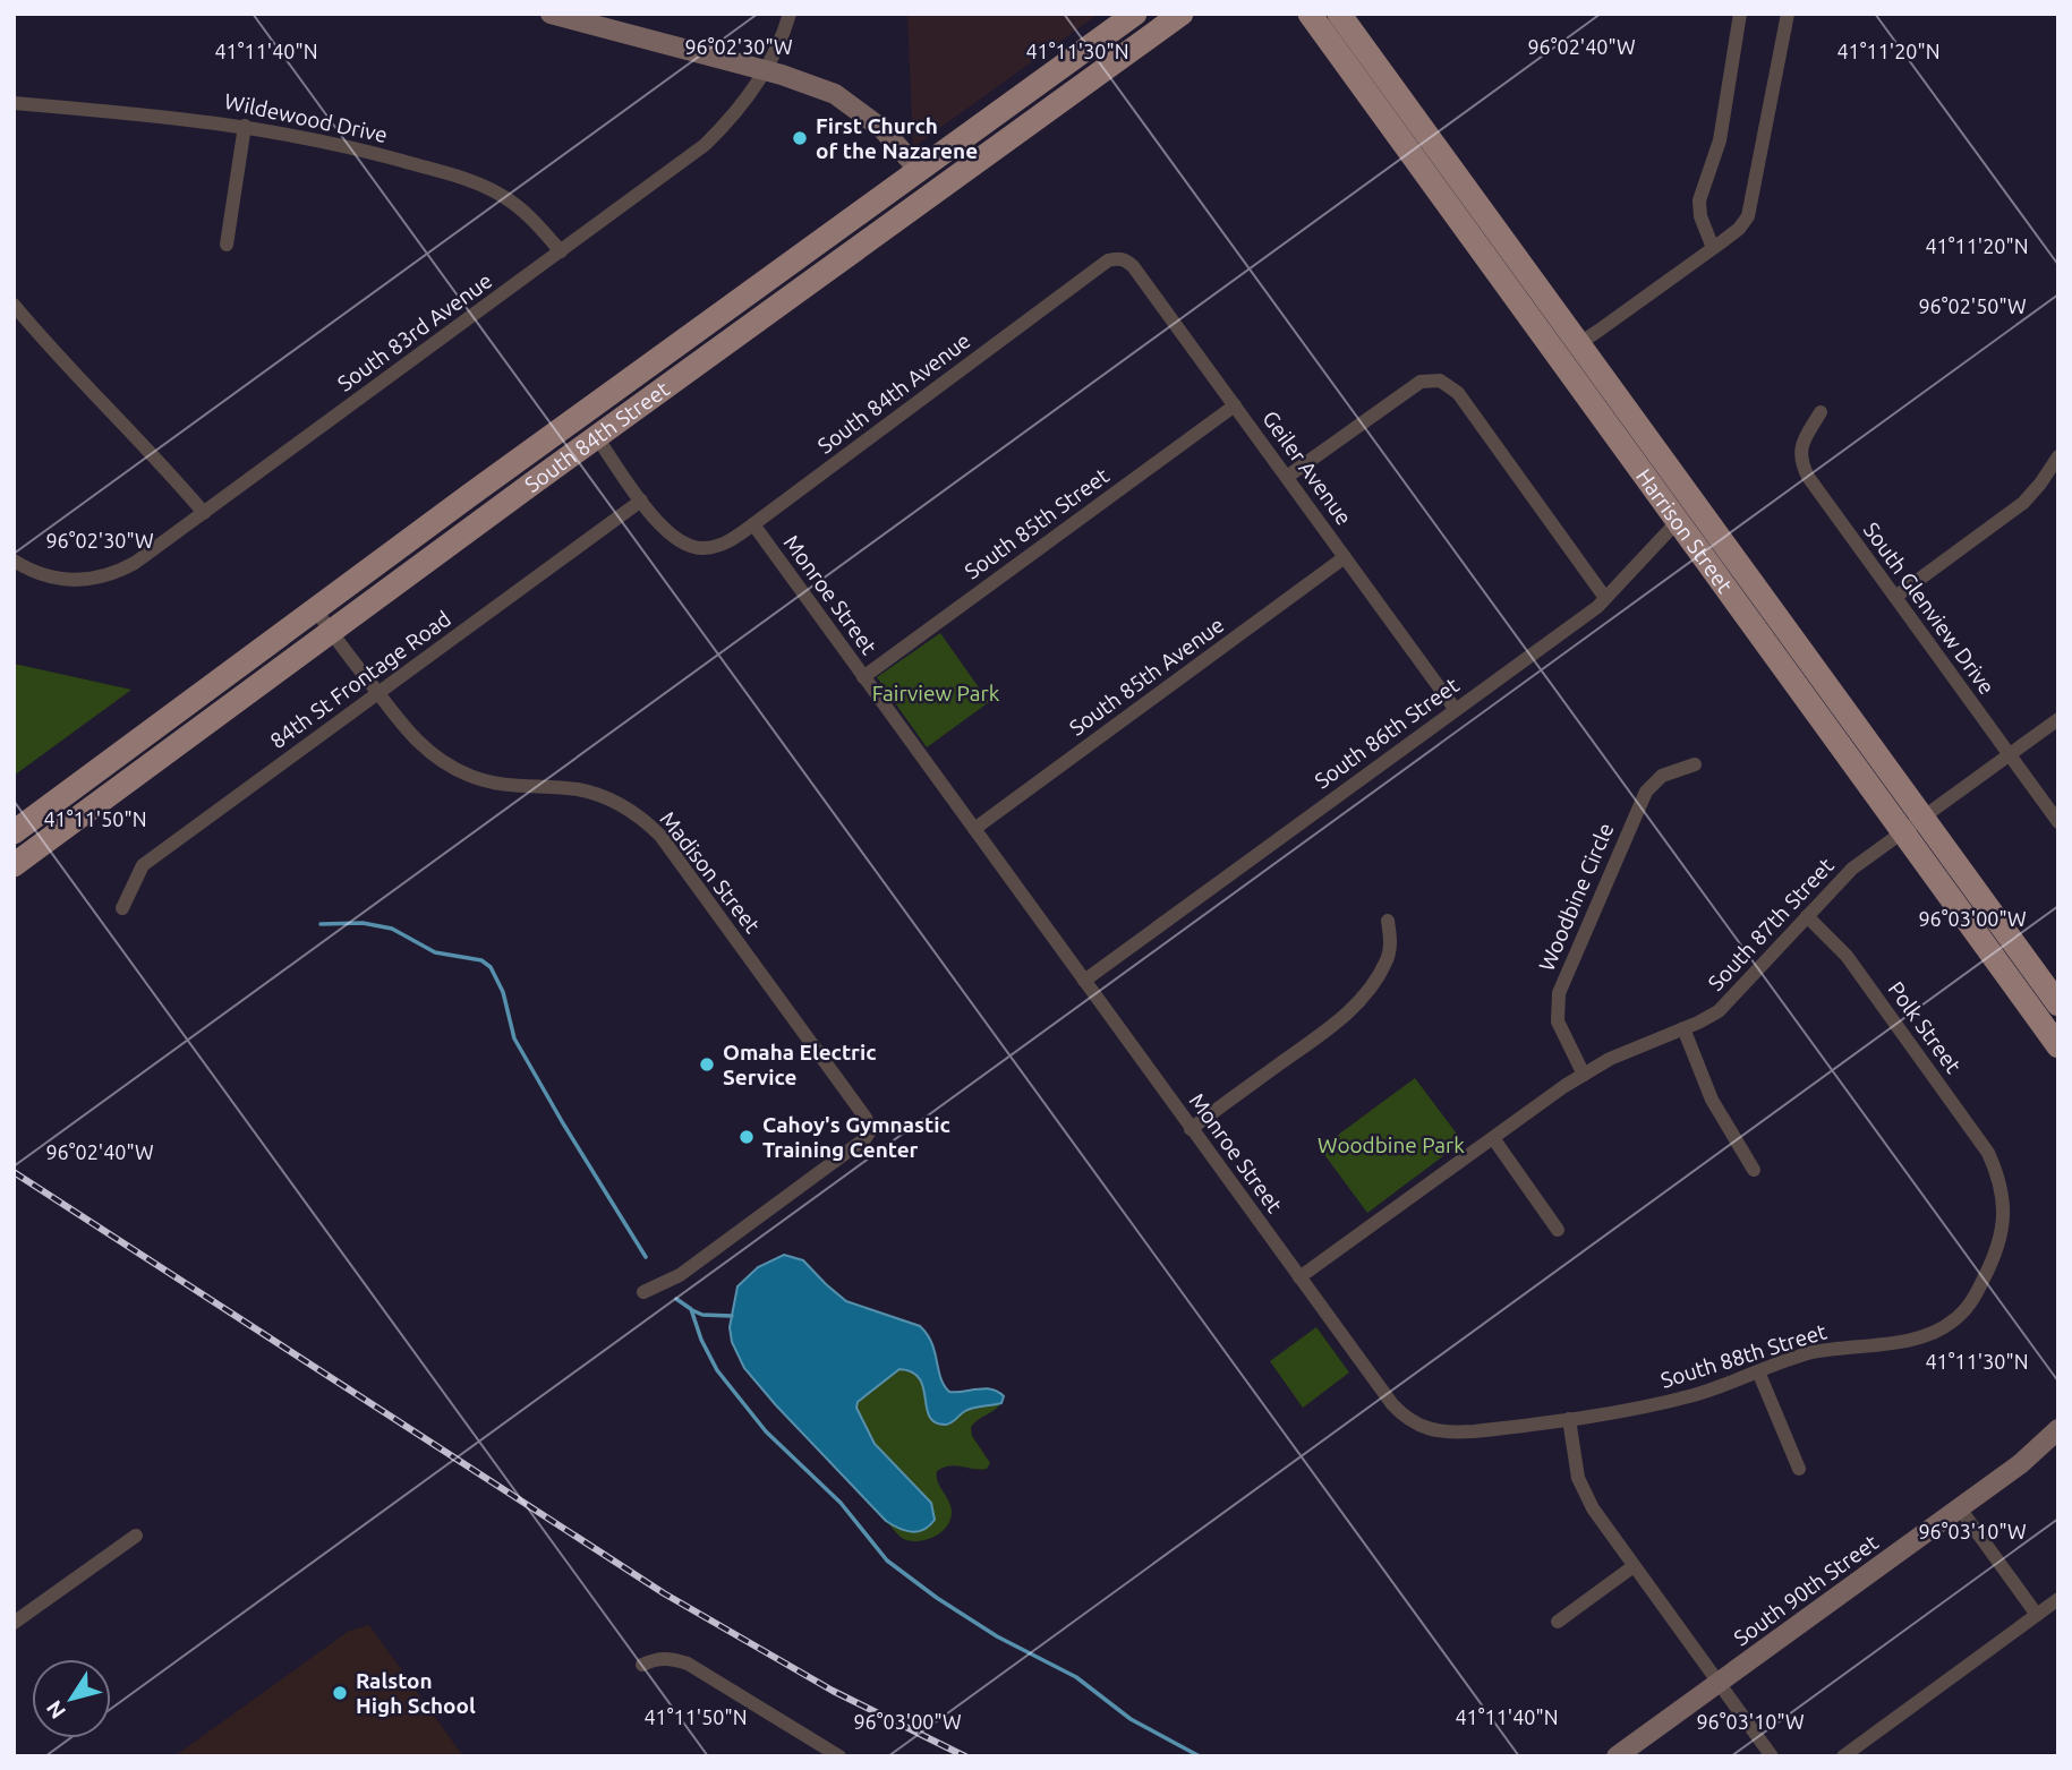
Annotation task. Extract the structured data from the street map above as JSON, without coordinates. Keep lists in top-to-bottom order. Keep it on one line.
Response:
{"streets":{"main road":["South 84th Street","Harrison Street"],"street":["Wildewood Drive","South 83rd Avenue","South 84th Avenue","Geiler Avenue","South 85th Street","Monroe Street","South Glenview Drive","South 85th Avenue","84th St Frontage Road","South 86th Street","Madison Street","Woodbine Circle","South 87th Street","Polk Street","South 88th Street","South 90th Street"]},"crossings":[["Wildewood Drive","South 83rd Avenue"],["South 84th Avenue","Geiler Avenue"],["South 84th Avenue","Monroe Street"],["South 84th Avenue","84th St Frontage Road"],["South 84th Street","Madison Street"],["Geiler Avenue","South 85th Street"],["Geiler Avenue","South 85th Avenue"],["Geiler Avenue","South 86th Street"],["South 85th Street","Monroe Street"],["Harrison Street","South 86th Street"],["Harrison Street","South 87th Street"],["Monroe Street","South 85th Avenue"],["Monroe Street","South 86th Street"],["Monroe Street","South 87th Street"],["Monroe Street","South 88th Street"],["South Glenview Drive","South 87th Street"],["84th St Frontage Road","Madison Street"],["Woodbine Circle","South 87th Street"],["South 87th Street","Polk Street"],["Polk Street","South 88th Street"]],"parks":["Fairview Park","Woodbine Park"],"places":["First Church of the Nazarene","Omaha Electric Service","Cahoy's Gymnastic Training Center","Ralston High School"],"north":"bottom left","coordinates":["96°02'30\"W","96°02'40\"W","41°11'40\"N","41°11'30\"N","41°11'20\"N","96°02'50\"W","41°11'50\"N","96°03'00\"W","96°03'10\"W"]}
